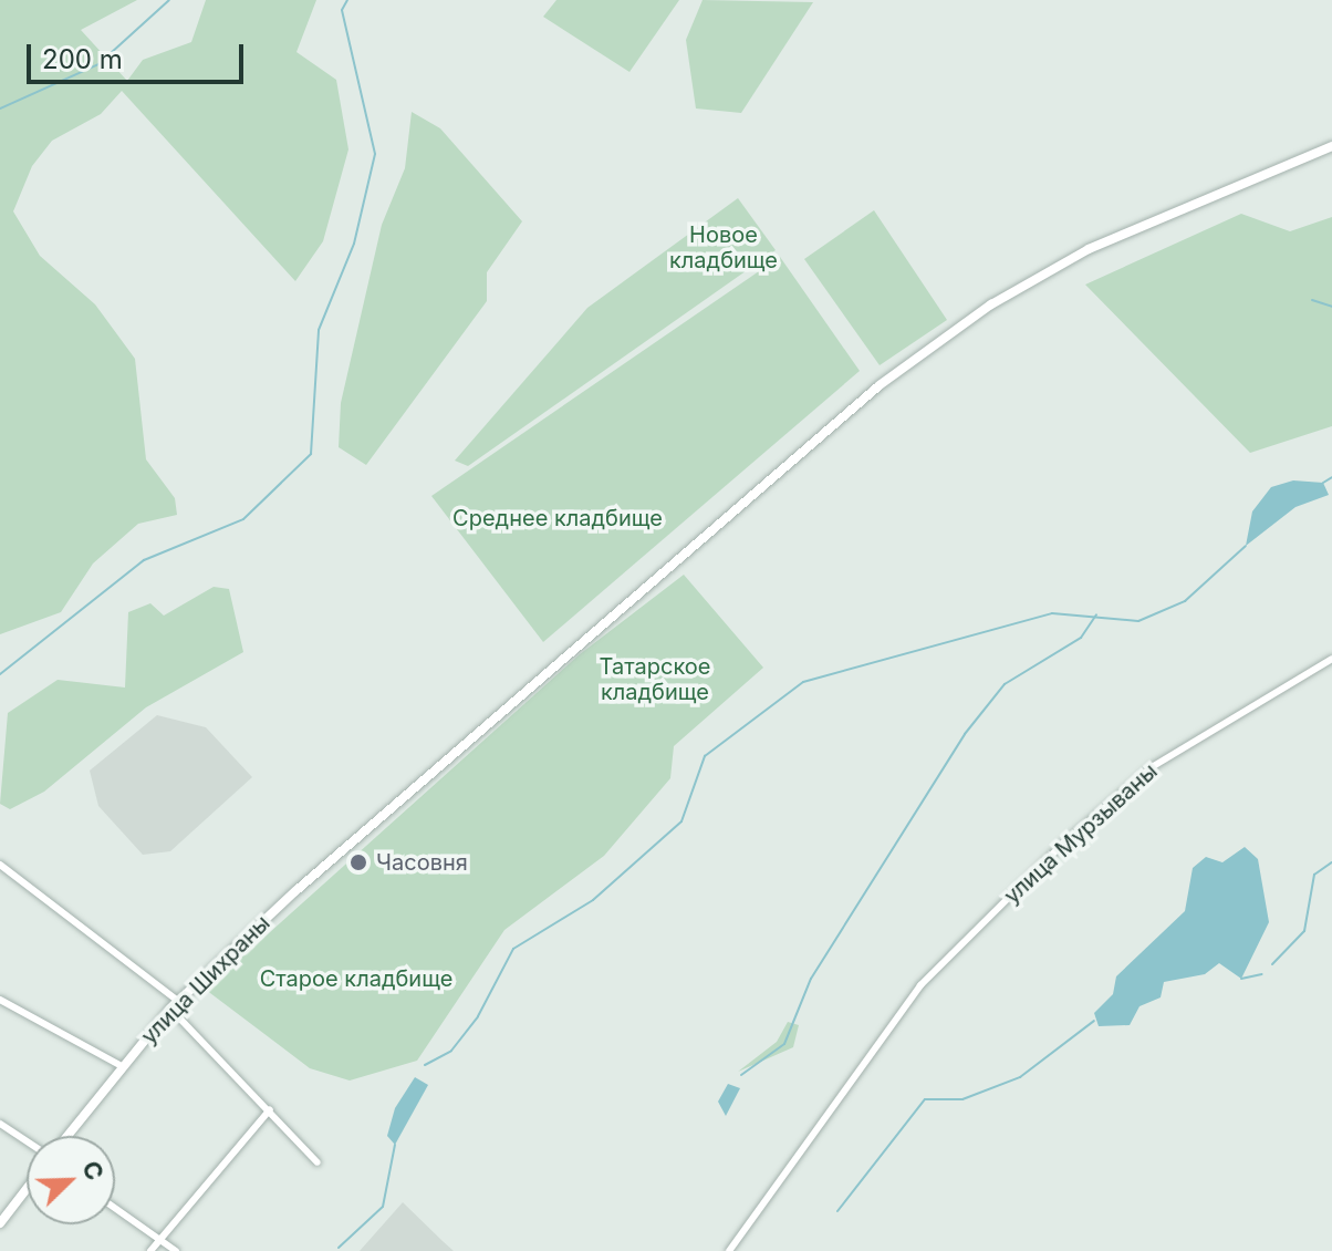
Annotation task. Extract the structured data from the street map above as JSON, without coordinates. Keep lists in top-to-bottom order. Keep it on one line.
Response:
{"streets":{"street":["улица Мурзываны","улица Шихраны"]},"parks":["Новое кладбище","Среднее кладбище","Татарское кладбище","Старое кладбище"],"places":["Часовня"],"scale_bar":"200 m","north":"top right"}
